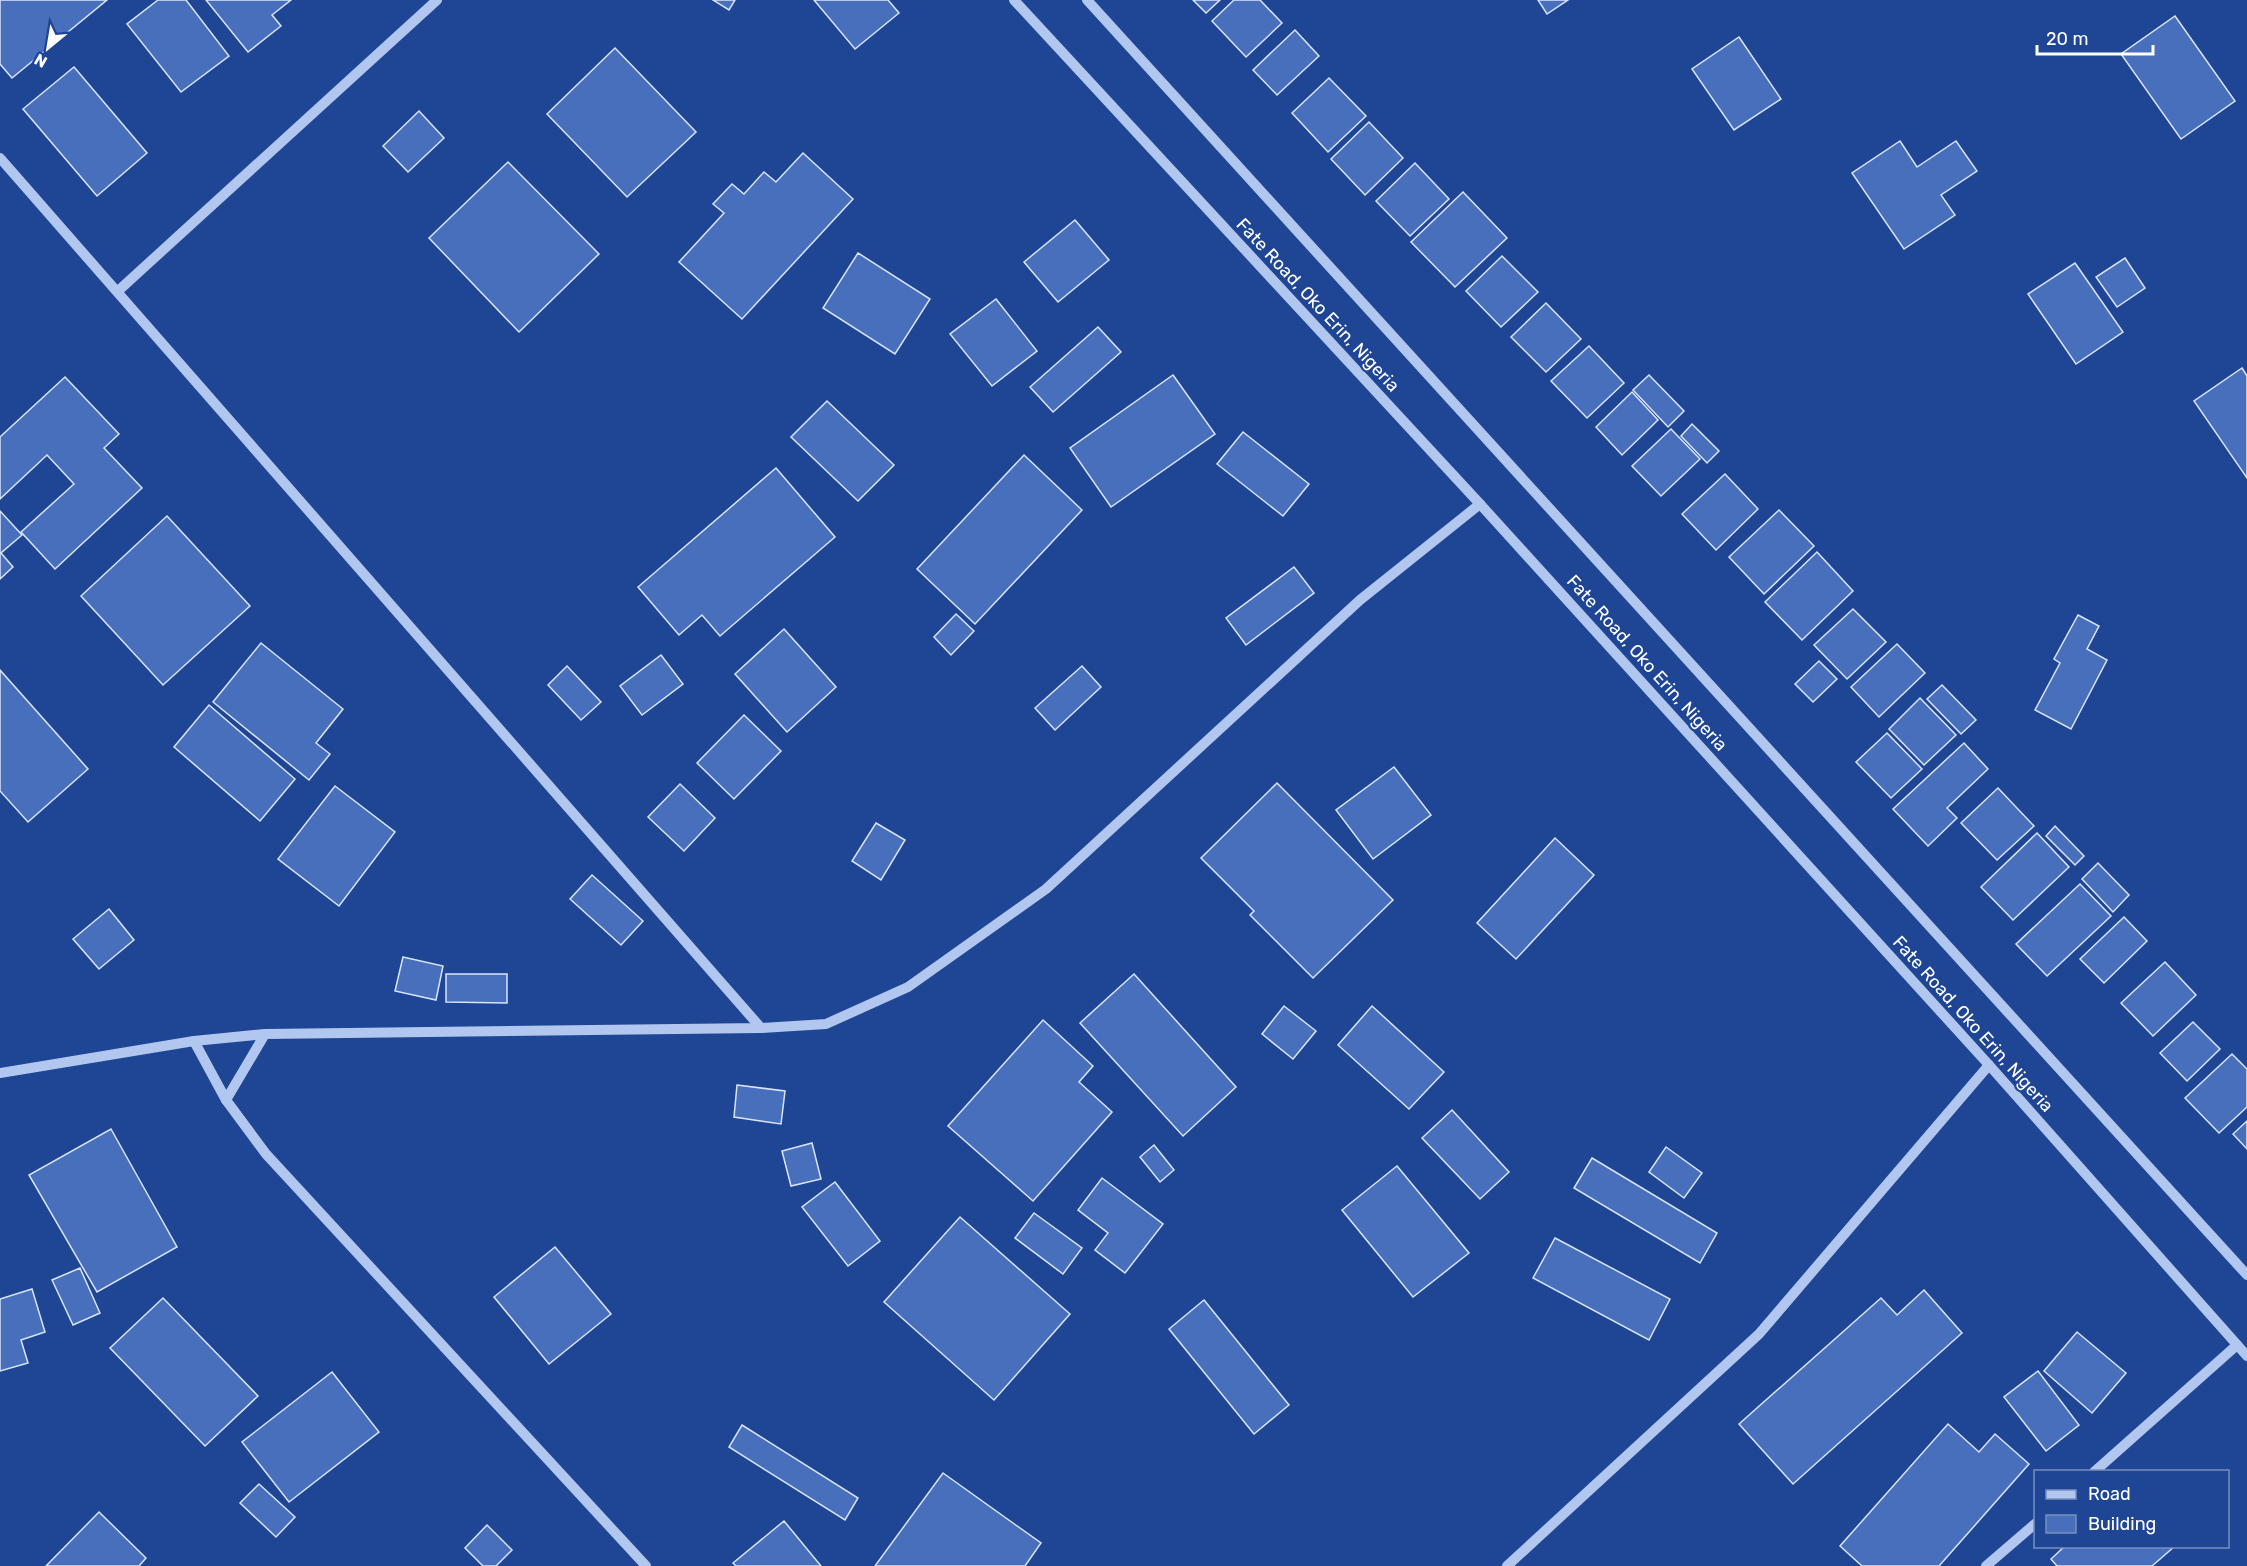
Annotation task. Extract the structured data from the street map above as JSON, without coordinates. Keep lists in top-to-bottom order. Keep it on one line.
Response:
{"streets":{"street":["Fate Road, Oko Erin, Nigeria"]},"legend":["Road","Building"],"scale_bar":"20 m","north":"bottom left"}
